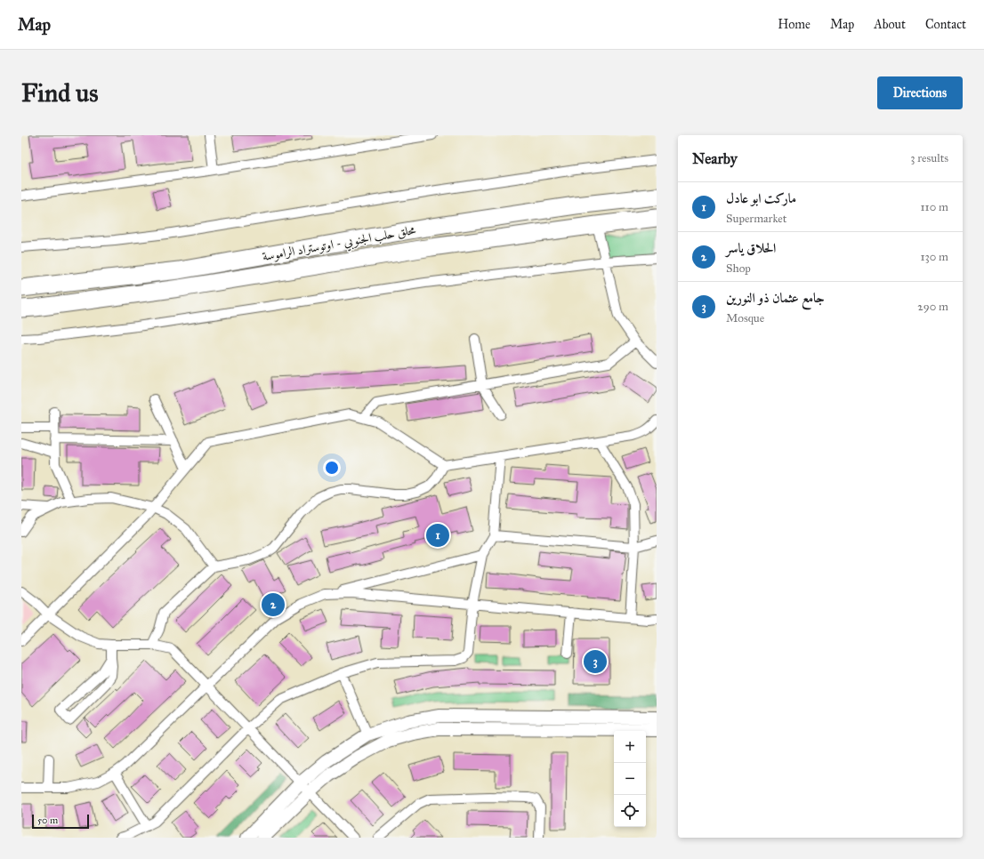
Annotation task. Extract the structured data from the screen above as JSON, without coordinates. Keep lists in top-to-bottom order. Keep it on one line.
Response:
{"streets":{"highway":["محلق حلب الجنوبي - اوتوستراد الراموسة"]},"scale_bar":"50 m","page":{"header":"Map","nav":["Home","Map","About","Contact"],"buttons":"Directions","title":"Find us","heading":["Nearby","3 results"],"list":[{"mark":"1","name":"ماركت ابو عادل","note":"Supermarket","value":"110 m"},{"mark":"2","name":"الحلاق ياسر","note":"Shop","value":"130 m"},{"mark":"3","name":"جامع عثمان ذو النورين","note":"Mosque","value":"290 m"}],"pins":["1","2","3"],"map_buttons":["+","−"],"scale":"50 m"}}
